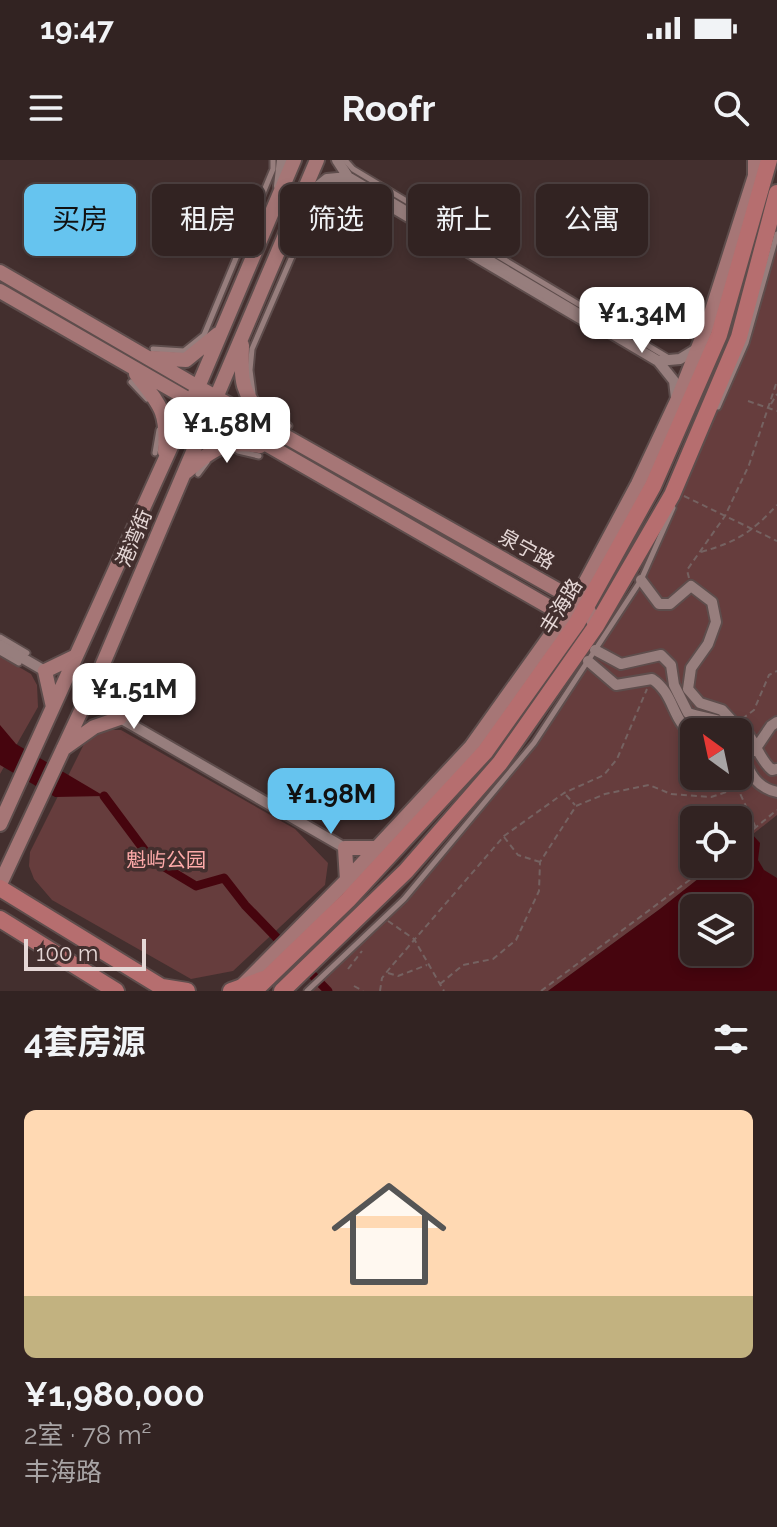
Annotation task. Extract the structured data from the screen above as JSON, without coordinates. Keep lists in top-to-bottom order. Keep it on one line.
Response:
{"streets":{"main road":["丰海路"],"street":["港湾街","泉宁路"]},"crossings":[["港湾街","泉宁路"],["泉宁路","丰海路"]],"parks":["魁屿公园"],"scale_bar":"100 m","north":"top left","page":{"status":"19:47","header":"Roofr","chip":["买房","租房","筛选","新上","公寓"],"price":["¥1.34M","¥1.58M","¥1.51M","¥1.98M"],"scale":"100 m","heading":"4套房源","list":[{"name":"¥1,980,000","note":"2室 · 78 m² · 丰海路"}]}}
